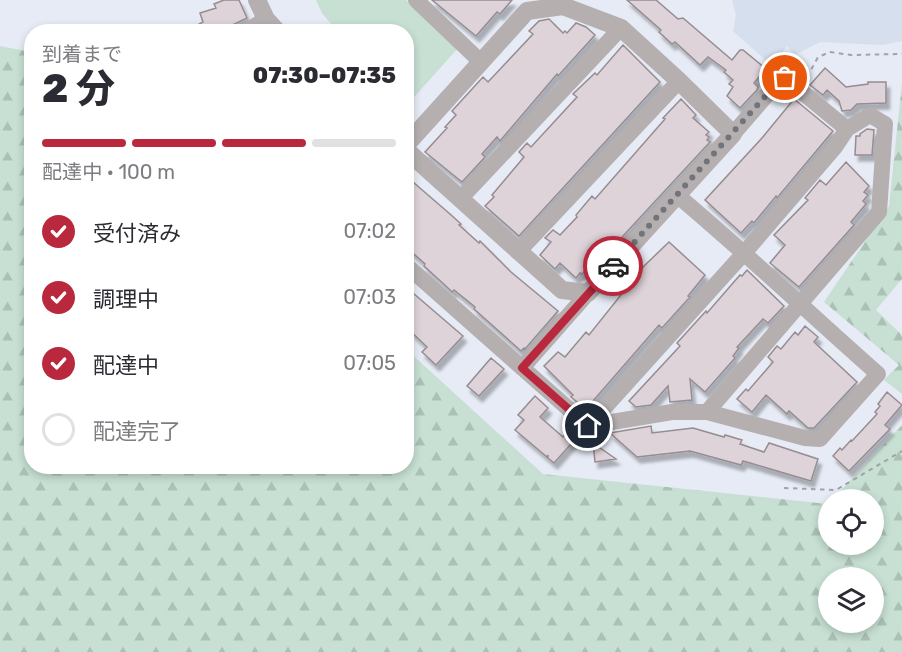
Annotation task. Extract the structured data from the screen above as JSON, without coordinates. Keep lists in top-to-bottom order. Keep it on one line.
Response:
{"page":{"heading":["2 分","到着まで","07:30–07:35"],"bar":"配達中 · 100 m","list":[["受付済み","07:02"],["調理中","07:03"],["配達中","07:05"],"配達完了"]}}
